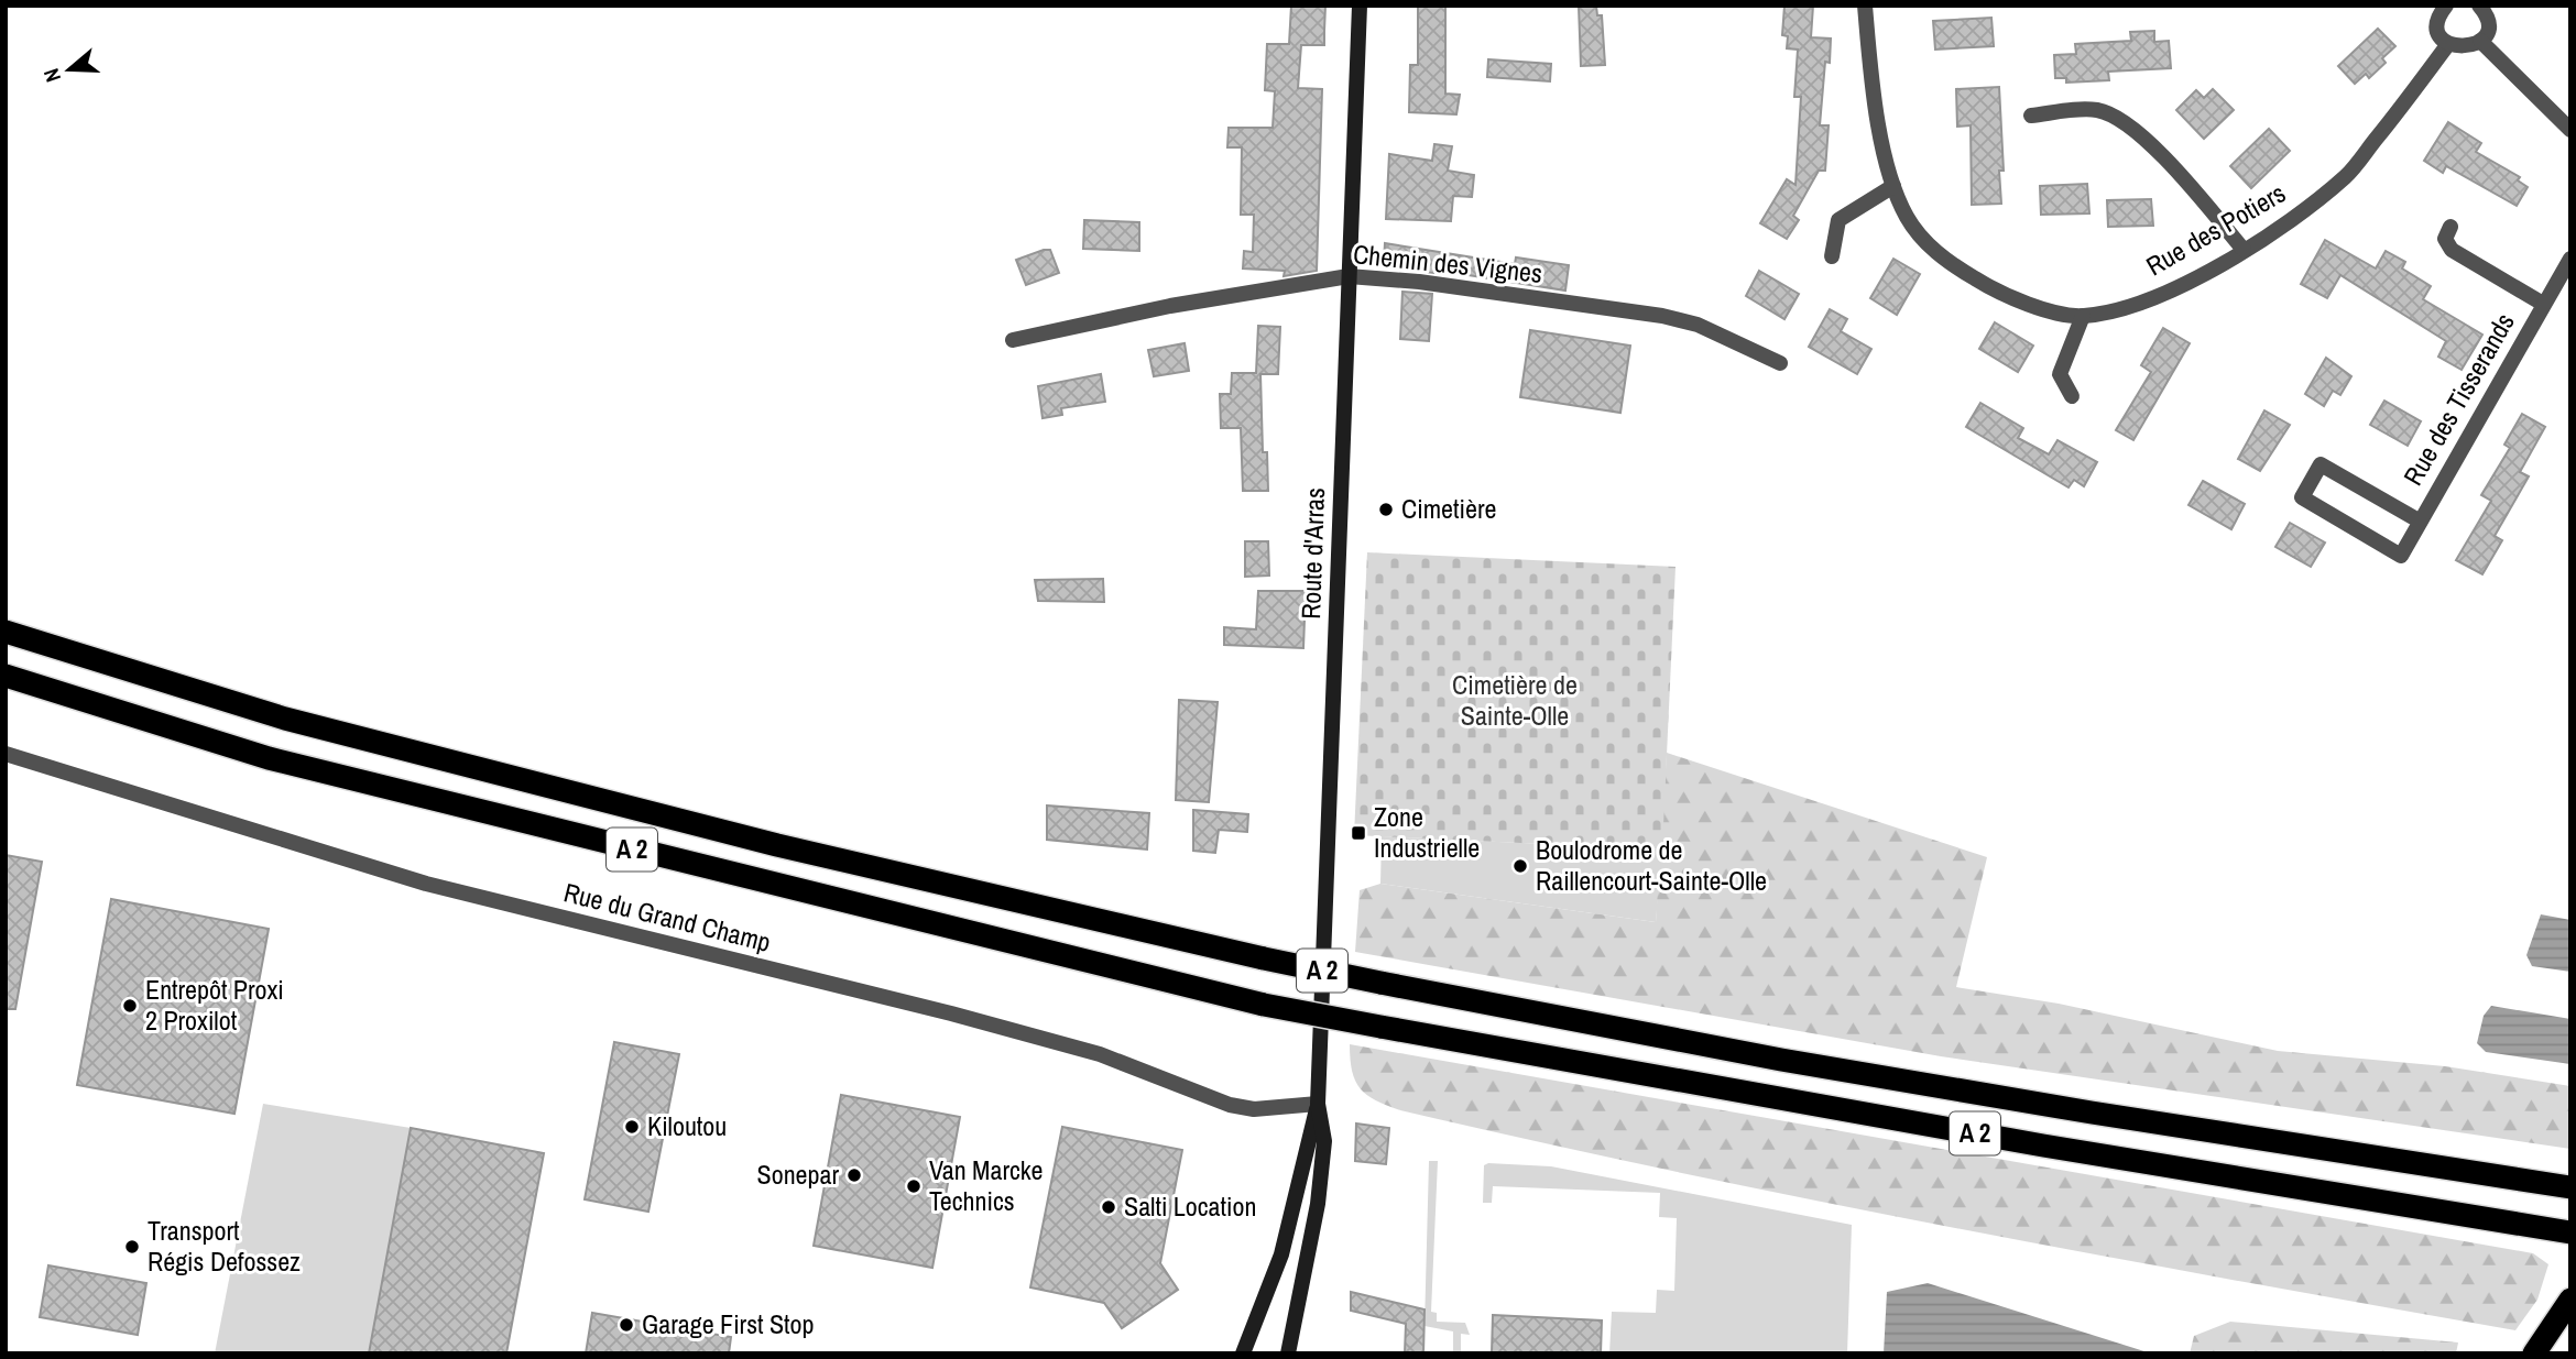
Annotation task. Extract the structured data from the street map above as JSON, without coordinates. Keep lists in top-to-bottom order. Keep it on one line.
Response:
{"streets":{"highway":["A 2"],"main road":["Route d'Arras"],"street":["Rue des Potiers","Chemin des Vignes","Rue des Tisserands","Rue du Grand Champ"]},"crossings":[["Chemin des Vignes","Route d'Arras"],["Route d'Arras","Rue du Grand Champ"]],"parks":["Cimetière de Sainte-Olle"],"places":{"other":["Cimetière","Boulodrome de Raillencourt-Sainte-Olle","Entrepôt Proxi 2 Proxilot","Kiloutou","Sonepar","Van Marcke Technics","Salti Location","Transport Régis Defossez","Garage First Stop"],"transit":["Zone Industrielle"]},"north":"left"}
